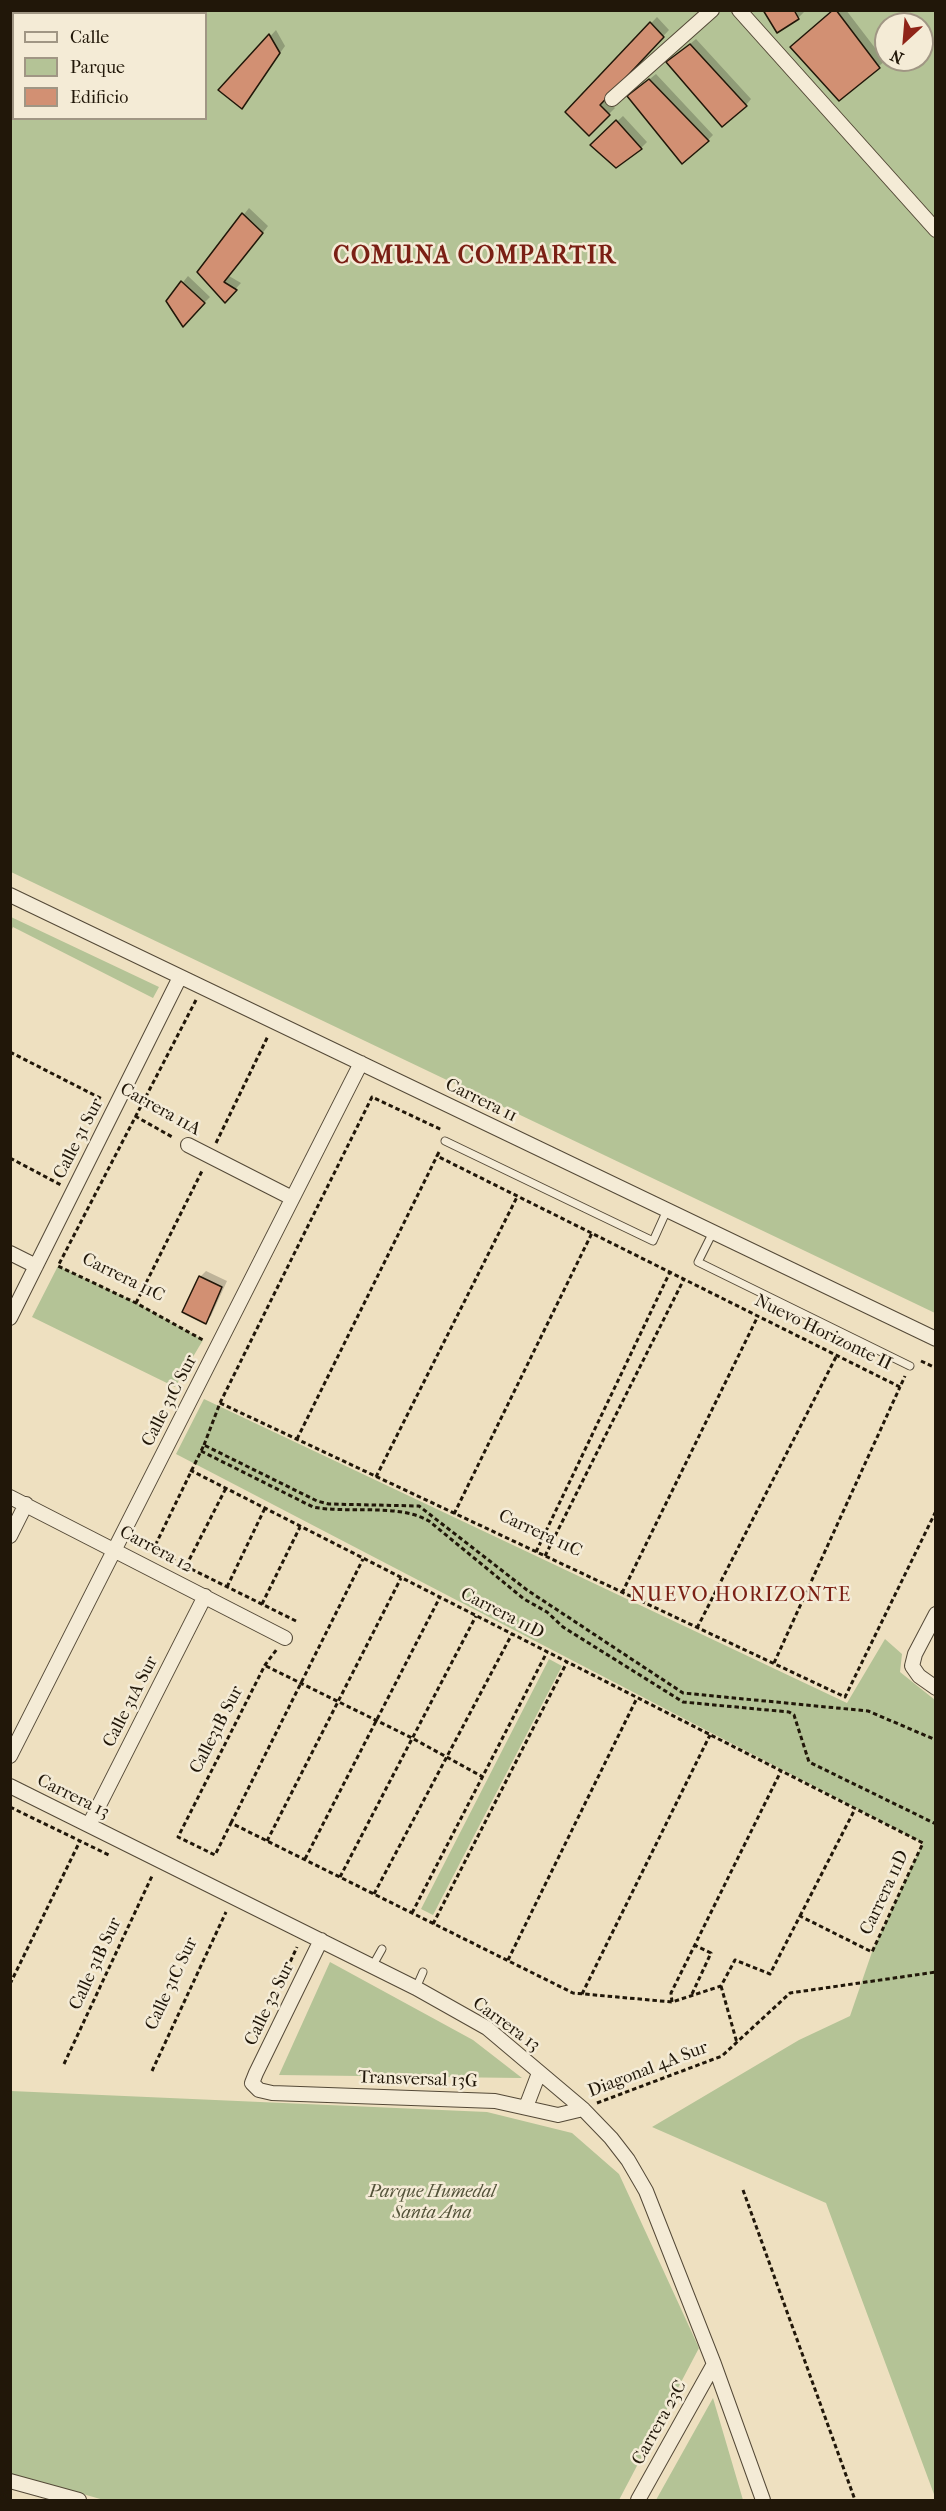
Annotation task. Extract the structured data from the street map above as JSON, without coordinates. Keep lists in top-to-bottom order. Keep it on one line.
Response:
{"streets":{"street":["Carrera 11","Carrera 11A","Calle 31 Sur","Calle 31C Sur","Carrera 12","Calle 31A Sur","Carrera 13","Calle 32 Sur","Transversal 13G","Carrera 23C"],"path":["Carrera 11C","Nuevo Horizonte II","Carrera 11D","Calle31B Sur","Calle 31B Sur","Diagonal 4A Sur"]},"crossings":[["Carrera 11","Calle 31 Sur"],["Carrera 11","Calle 31C Sur"],["Carrera 11A","Calle 31 Sur"],["Carrera 11A","Carrera 11C"],["Carrera 11A","Calle 31C Sur"],["Calle 31C Sur","Carrera 12"],["Carrera 12","Calle 31A Sur"],["Carrera 12","Calle31B Sur"],["Calle 31A Sur","Carrera 13"],["Carrera 13","Calle 32 Sur"],["Carrera 13","Diagonal 4A Sur"],["Carrera 13","Transversal 13G"],["Carrera 13","Carrera 23C"],["Calle 32 Sur","Transversal 13G"],["Diagonal 4A Sur","Transversal 13G"]],"districts":["COMUNA COMPARTIR","NUEVO HORIZONTE"],"parks":["Parque Humedal Santa Ana"],"legend":["Calle","Parque","Edificio"],"north":"bottom left"}
